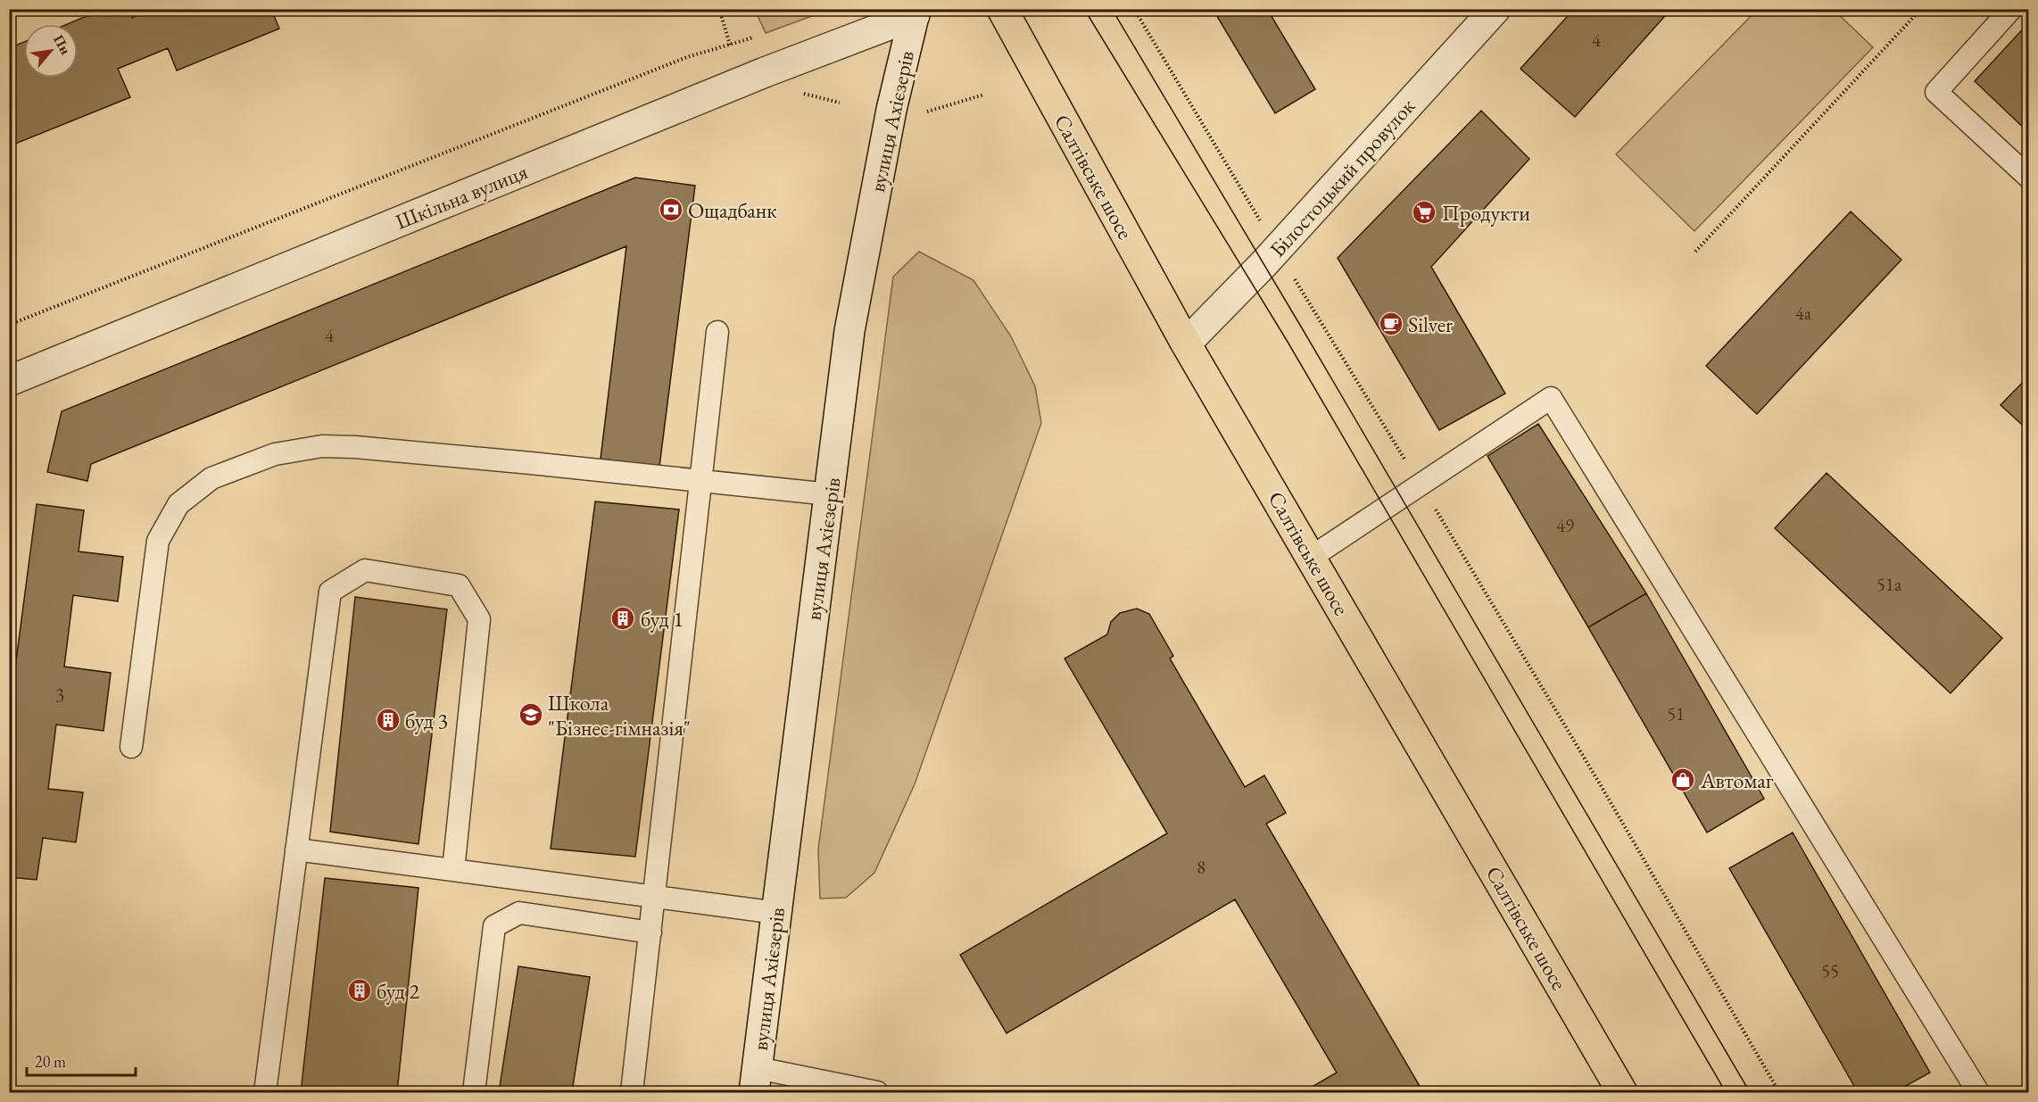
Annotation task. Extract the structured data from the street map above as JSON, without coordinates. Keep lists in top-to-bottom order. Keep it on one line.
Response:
{"streets":{"main road":["Салтівське шосе"],"street":["вулиця Ахієзерів","Білостоцький провулок","Шкільна вулиця"]},"crossings":[["вулиця Ахієзерів","Шкільна вулиця"],["Салтівське шосе","Білостоцький провулок"]],"places":{"bank":["Ощадбанк"],"supermarket":["Продукти"],"cafe":["Silver"],"building":["буд 1","буд 3","буд 2"],"school or university":["Школа \"Бізнес-гімназія\""],"shop":["Автомаг"]},"house_numbers":["4","4а","4","49","51а","3","51","8","55"],"scale_bar":"20 m","north":"top right"}
